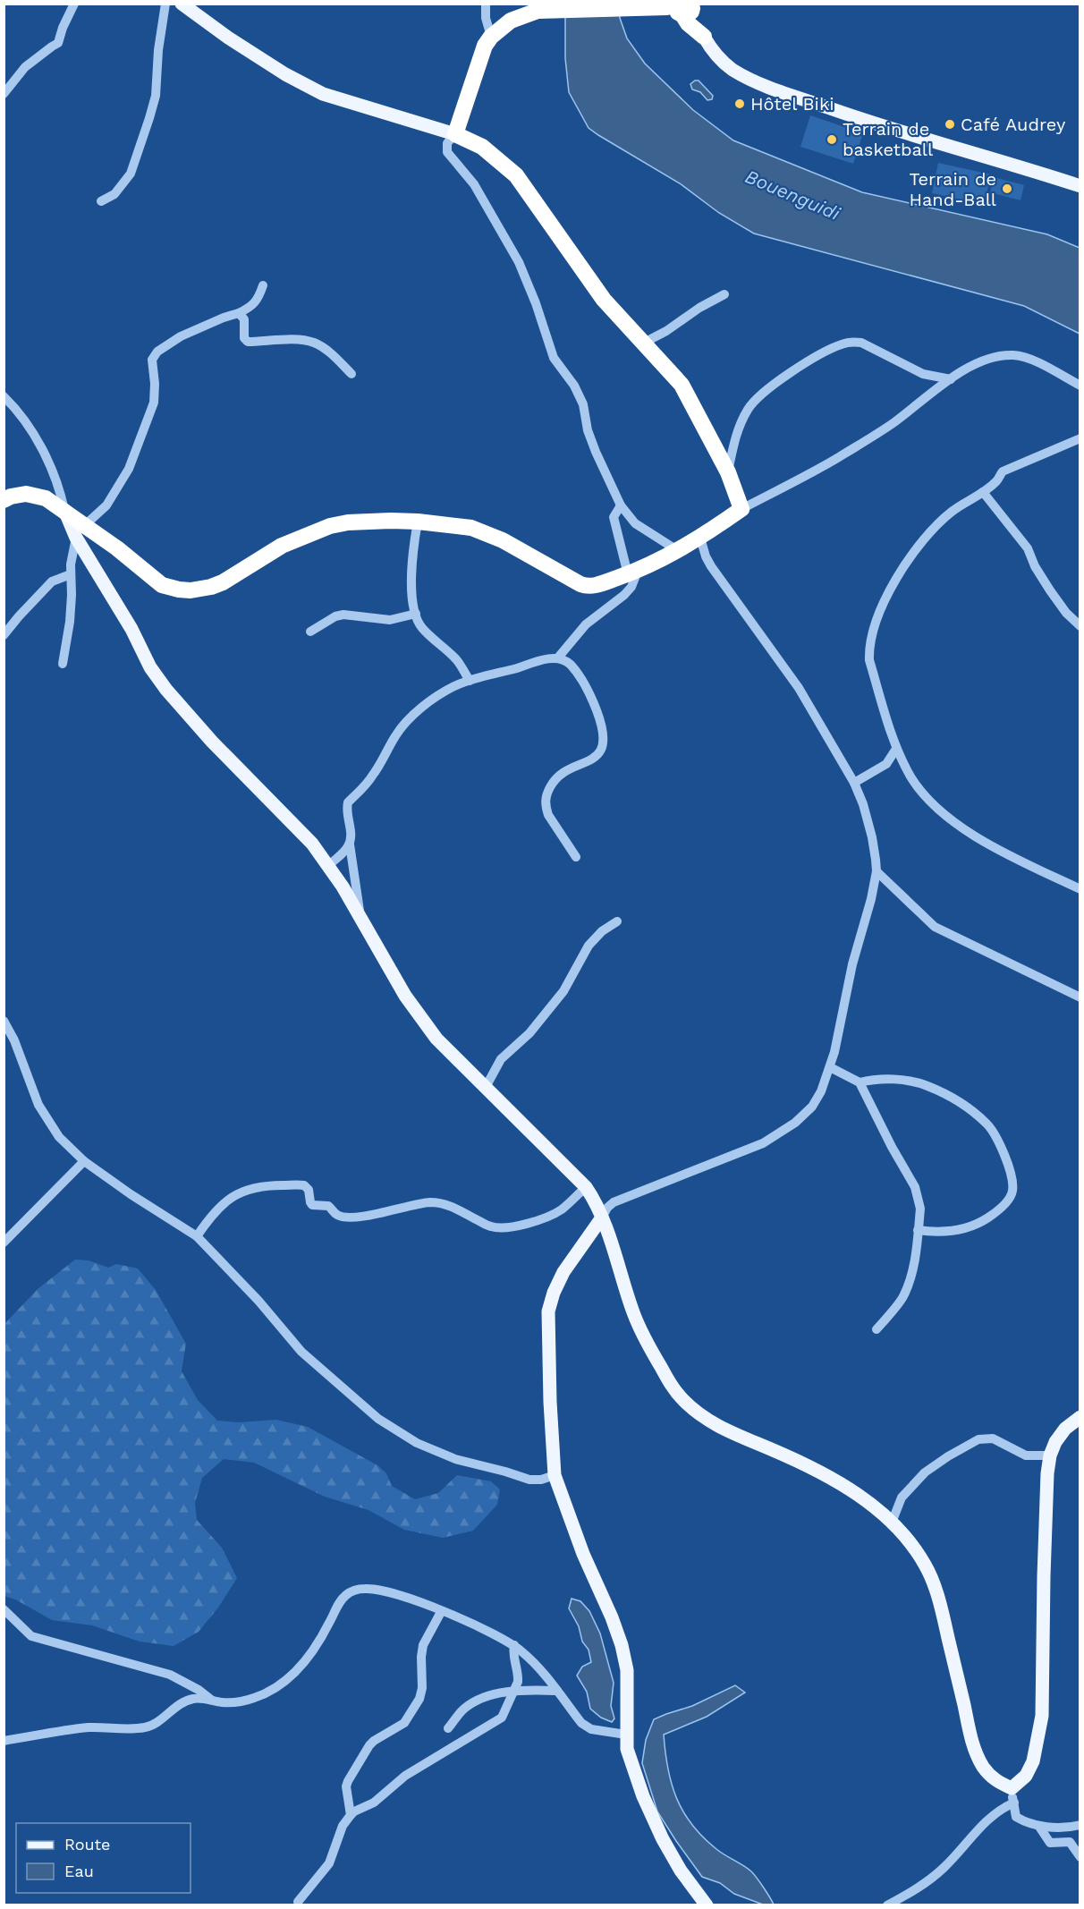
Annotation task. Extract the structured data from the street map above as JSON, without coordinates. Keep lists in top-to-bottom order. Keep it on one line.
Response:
{"water":["Bouenguidi"],"places":["Hôtel Biki","Café Audrey","Terrain de basketball","Terrain de Hand-Ball"],"legend":["Route","Eau"]}
